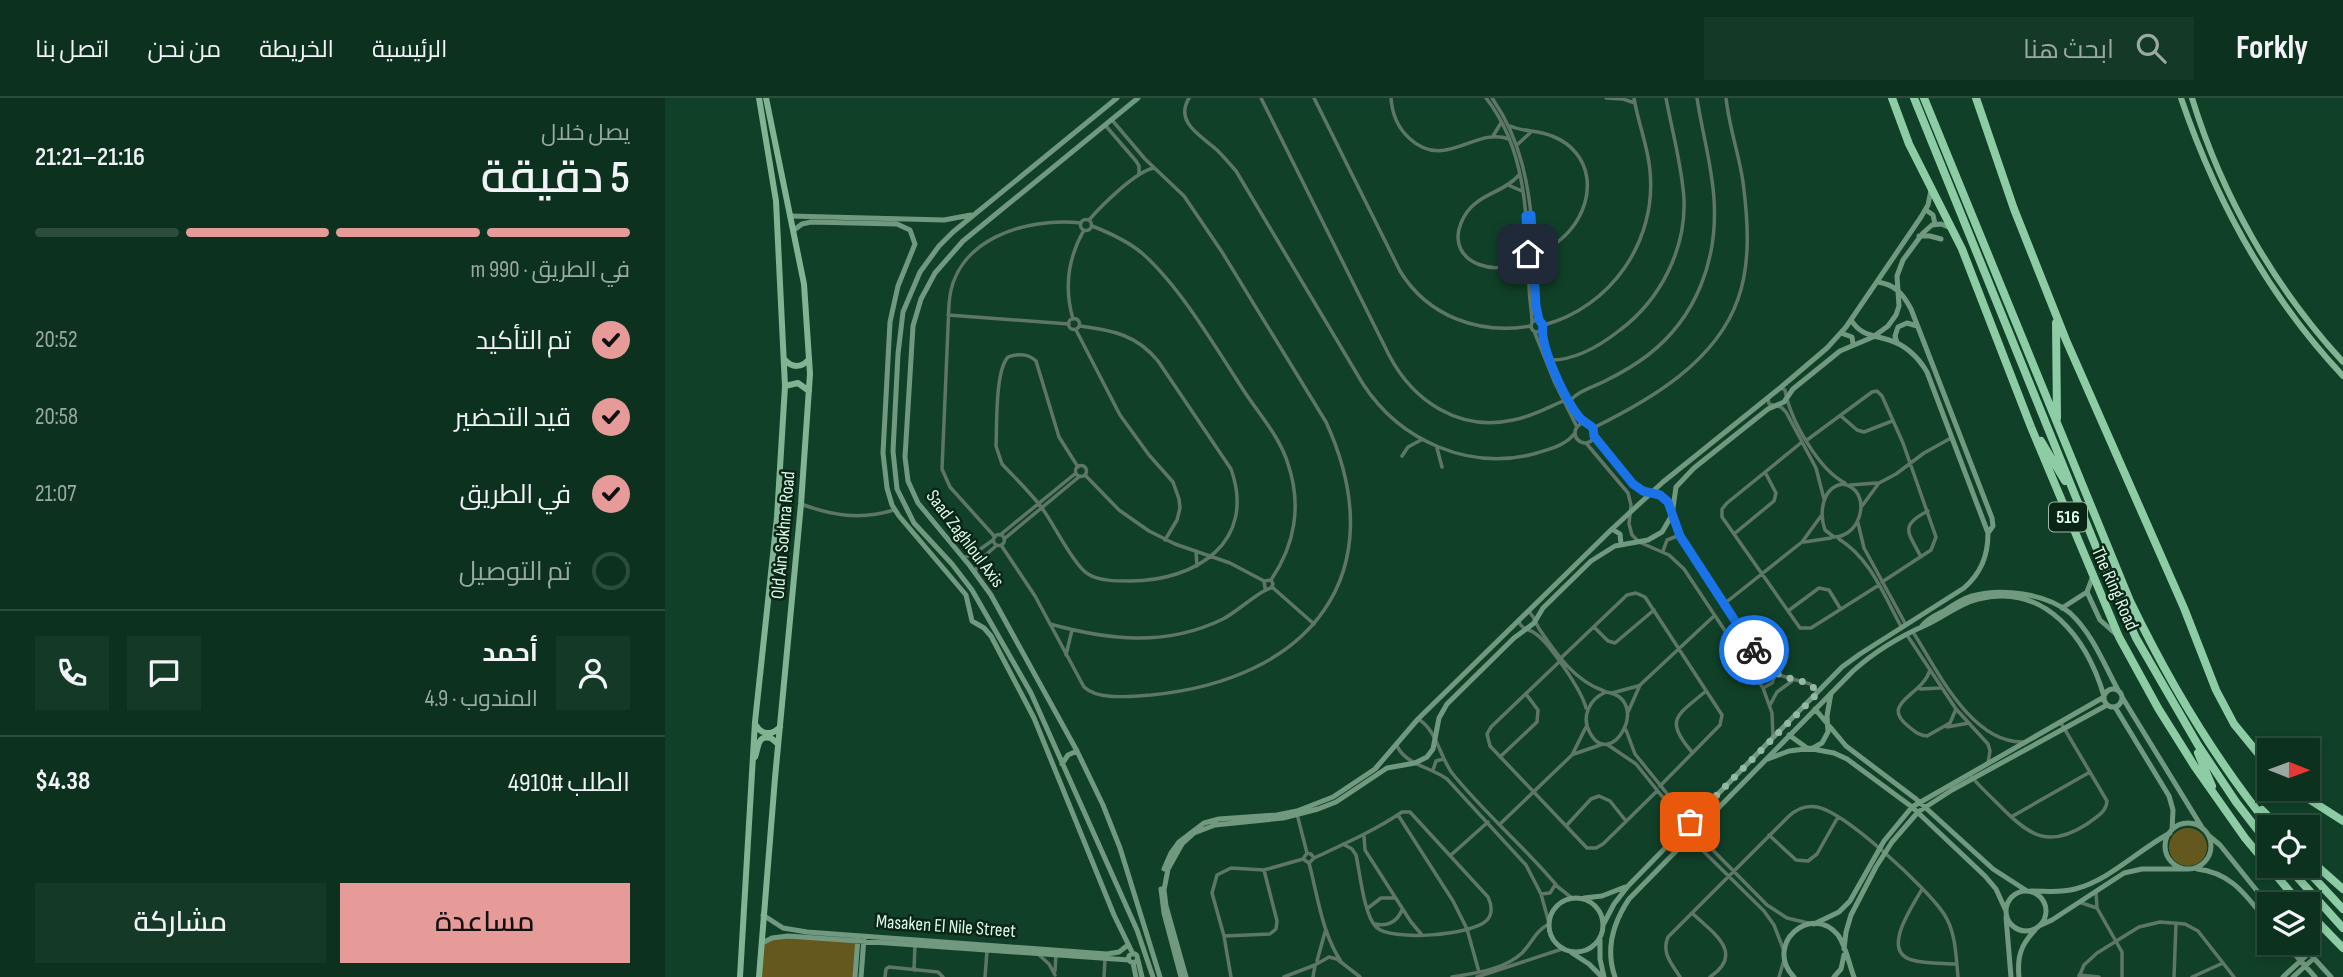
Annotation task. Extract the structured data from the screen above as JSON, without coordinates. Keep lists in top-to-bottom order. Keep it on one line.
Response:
{"streets":{"highway":["516","The Ring Road"],"main road":["Old Ain Sokhna Road"],"street":["Saad Zaghloul Axis","Masaken El Nile Street"]},"crossings":[["516","The Ring Road"],["Old Ain Sokhna Road","Masaken El Nile Street"]],"north":"right","page":{"header":"Forkly","search":"ابحث هنا","nav":["الرئيسية","الخريطة","من نحن","اتصل بنا"],"heading":["5 دقيقة","يصل خلال","21:16–21:21"],"panel":["أحمد","المندوب · 4.9","الطلب #4910","$4.38"],"bar":"في الطريق · 990 m","list":[["تم التأكيد","20:52"],["قيد التحضير","20:58"],["في الطريق","21:07"],"تم التوصيل"],"buttons":["مساعدة","مشاركة"]}}
